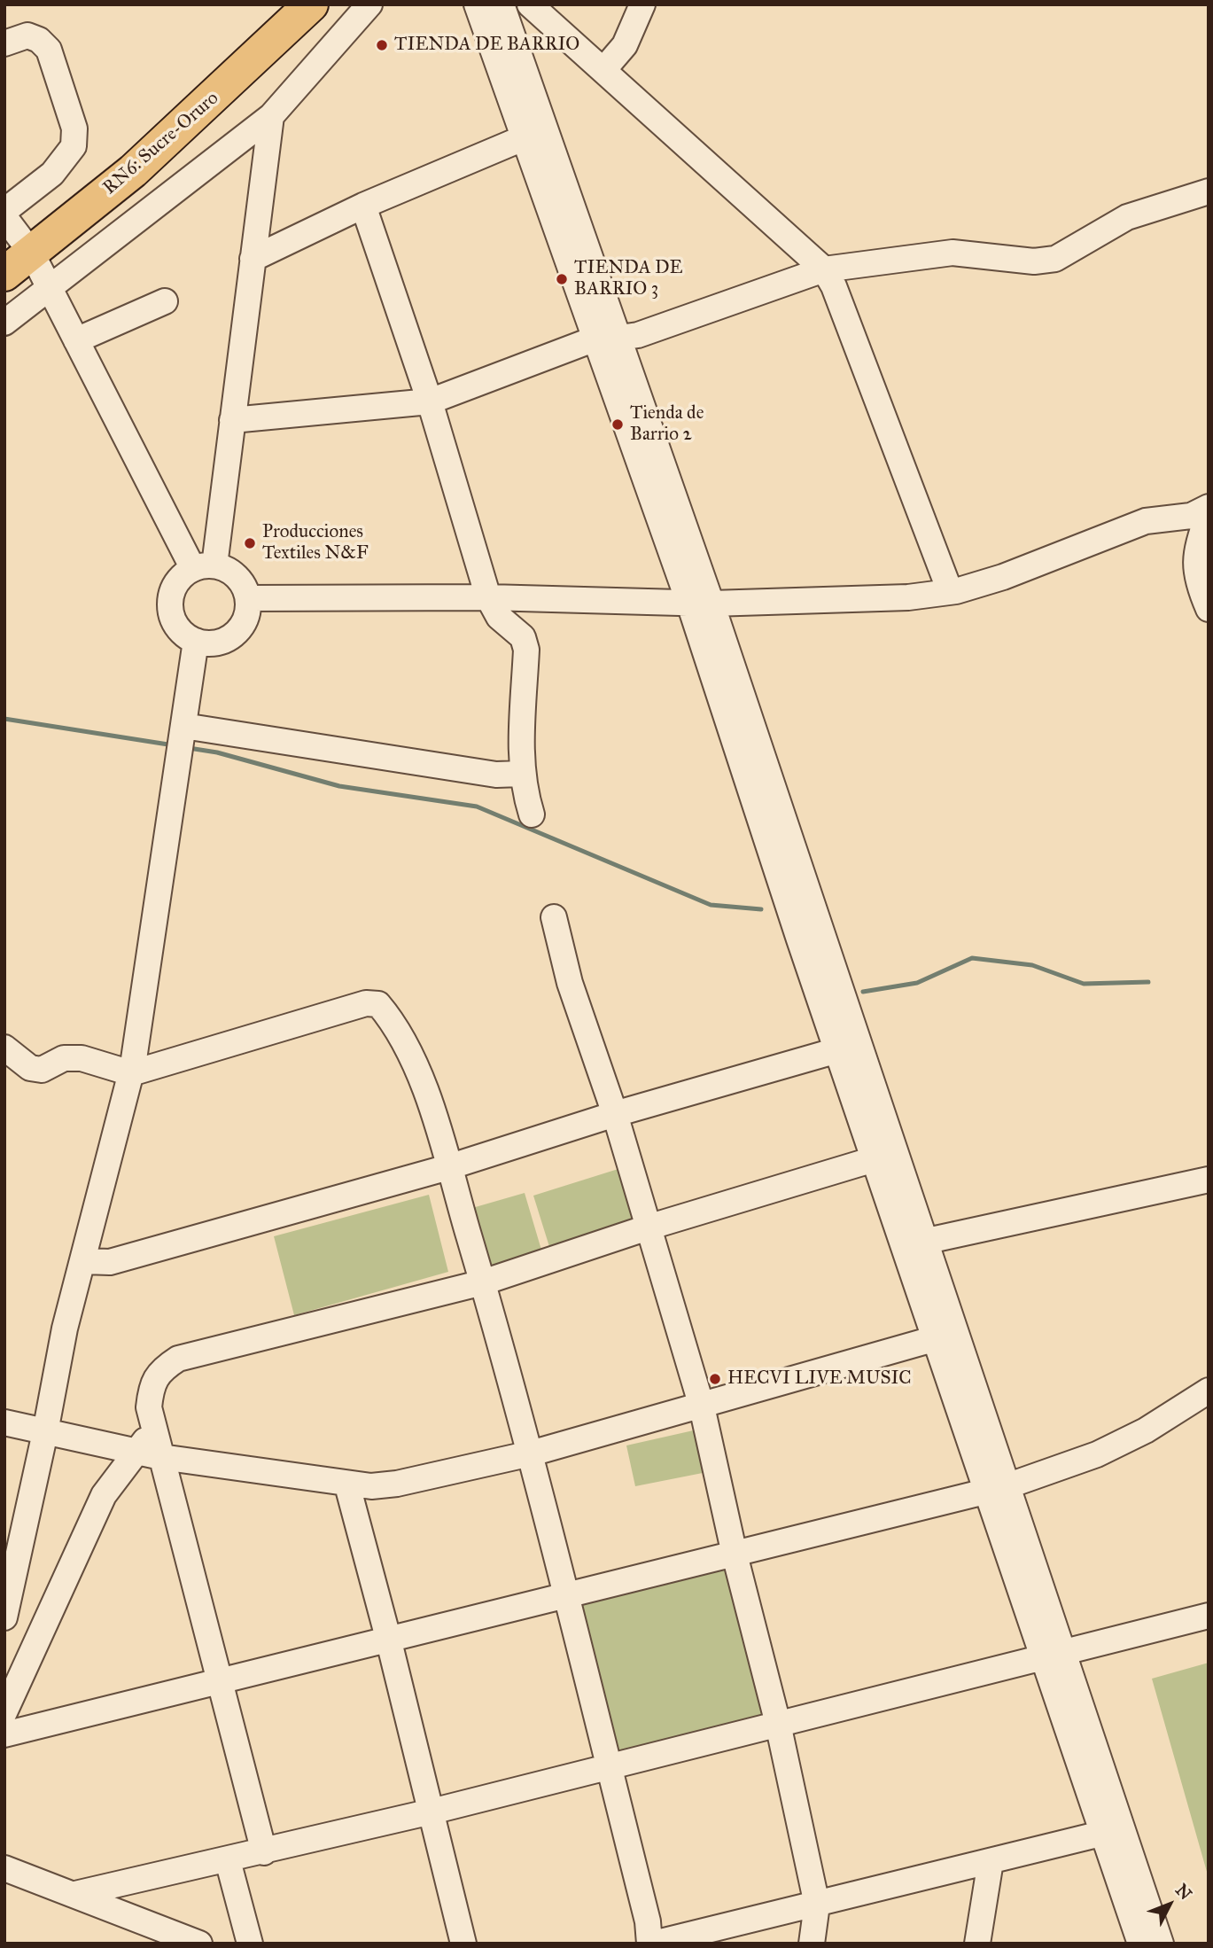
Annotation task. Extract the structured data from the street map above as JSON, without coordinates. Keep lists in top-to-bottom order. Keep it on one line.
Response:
{"streets":{"highway":["RN6: Sucre-Oruro"]},"places":["TIENDA DE BARRIO","TIENDA DE BARRIO 3","Tienda de Barrio 2","Producciones Textiles N&F","HECVI LIVE MUSIC"],"north":"top right"}
